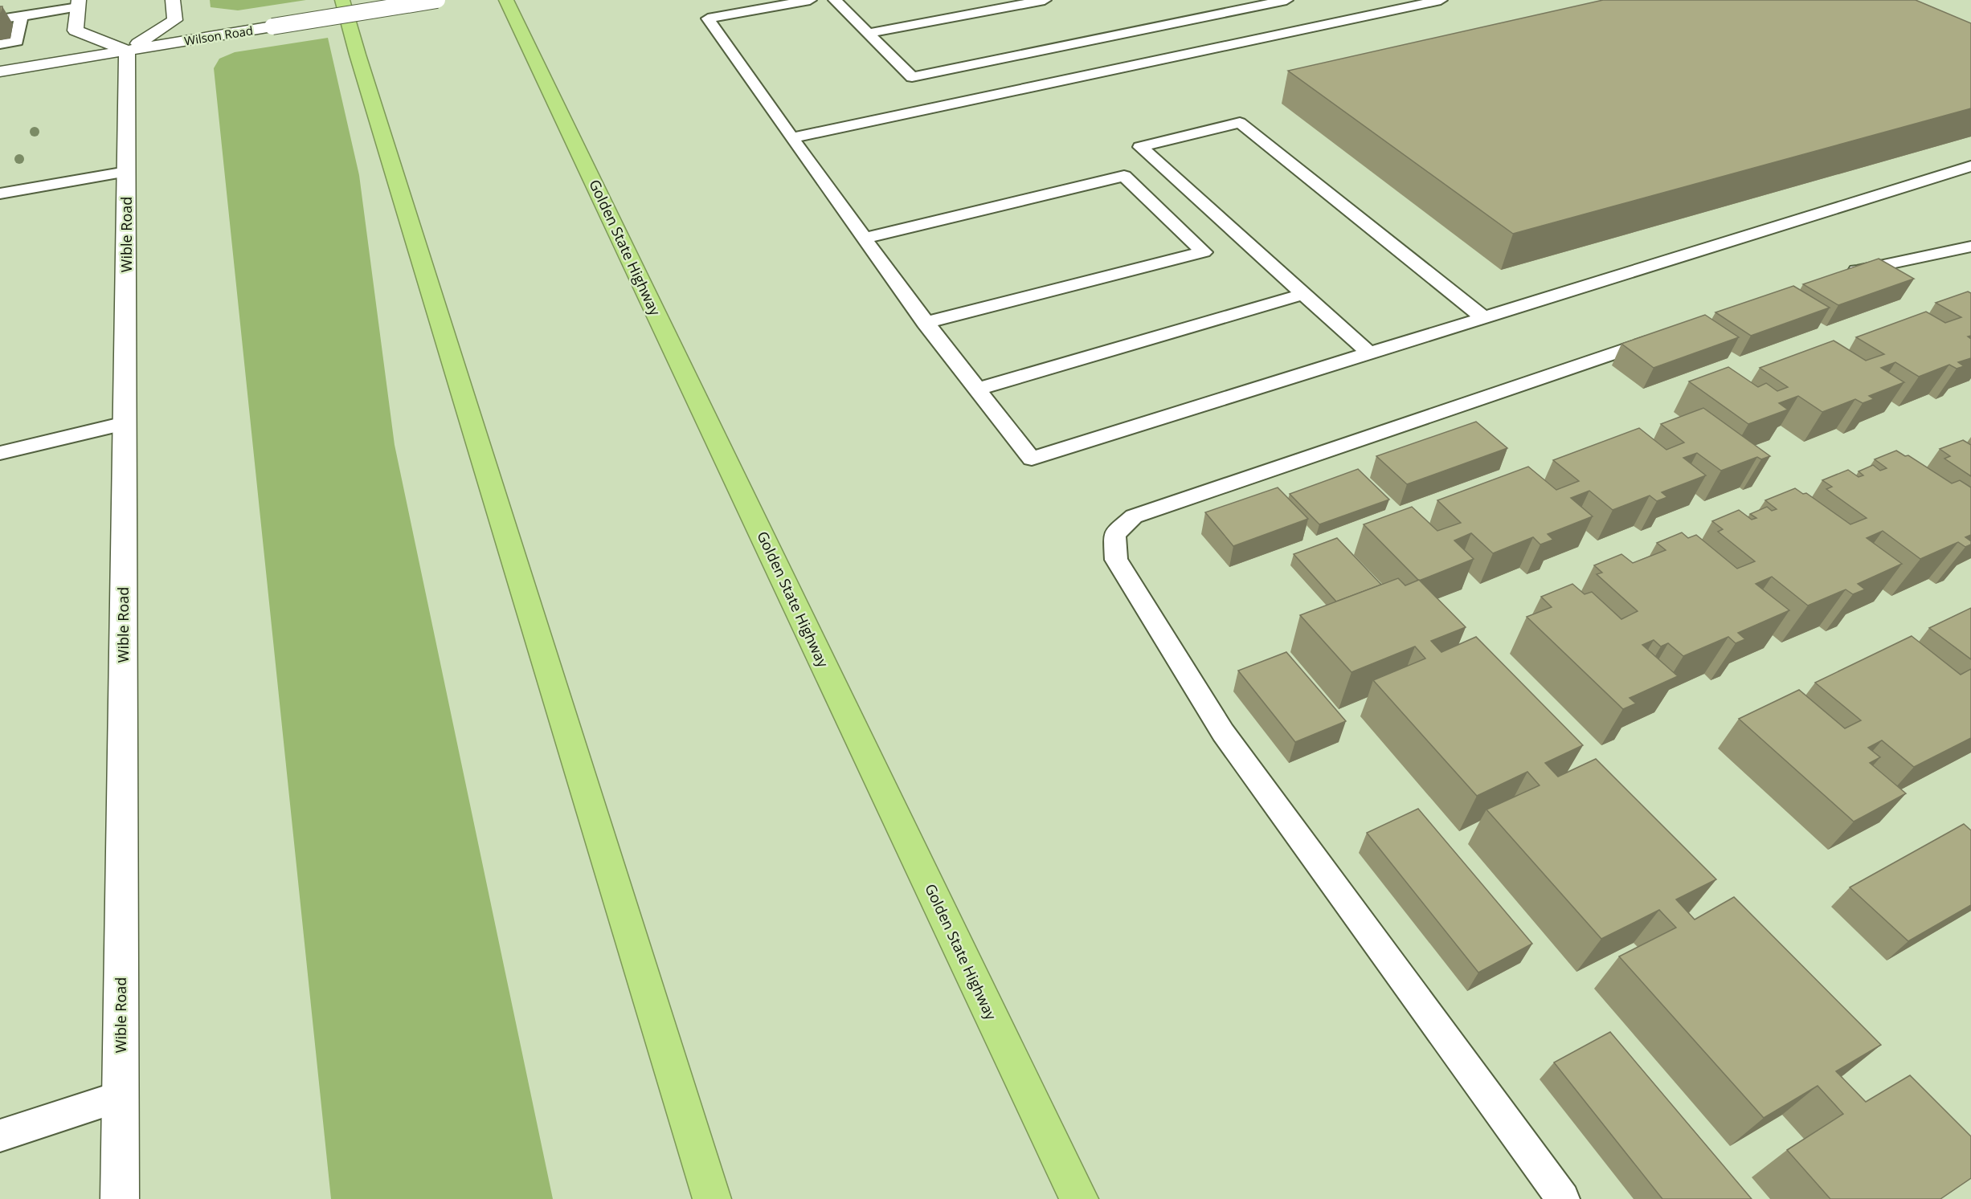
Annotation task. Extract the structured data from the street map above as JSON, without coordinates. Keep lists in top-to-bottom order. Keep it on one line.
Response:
{"streets":{"highway":["Golden State Highway"],"street":["Wilson Road","Wible Road"]},"crossings":[["Wilson Road","Wible Road"]]}
